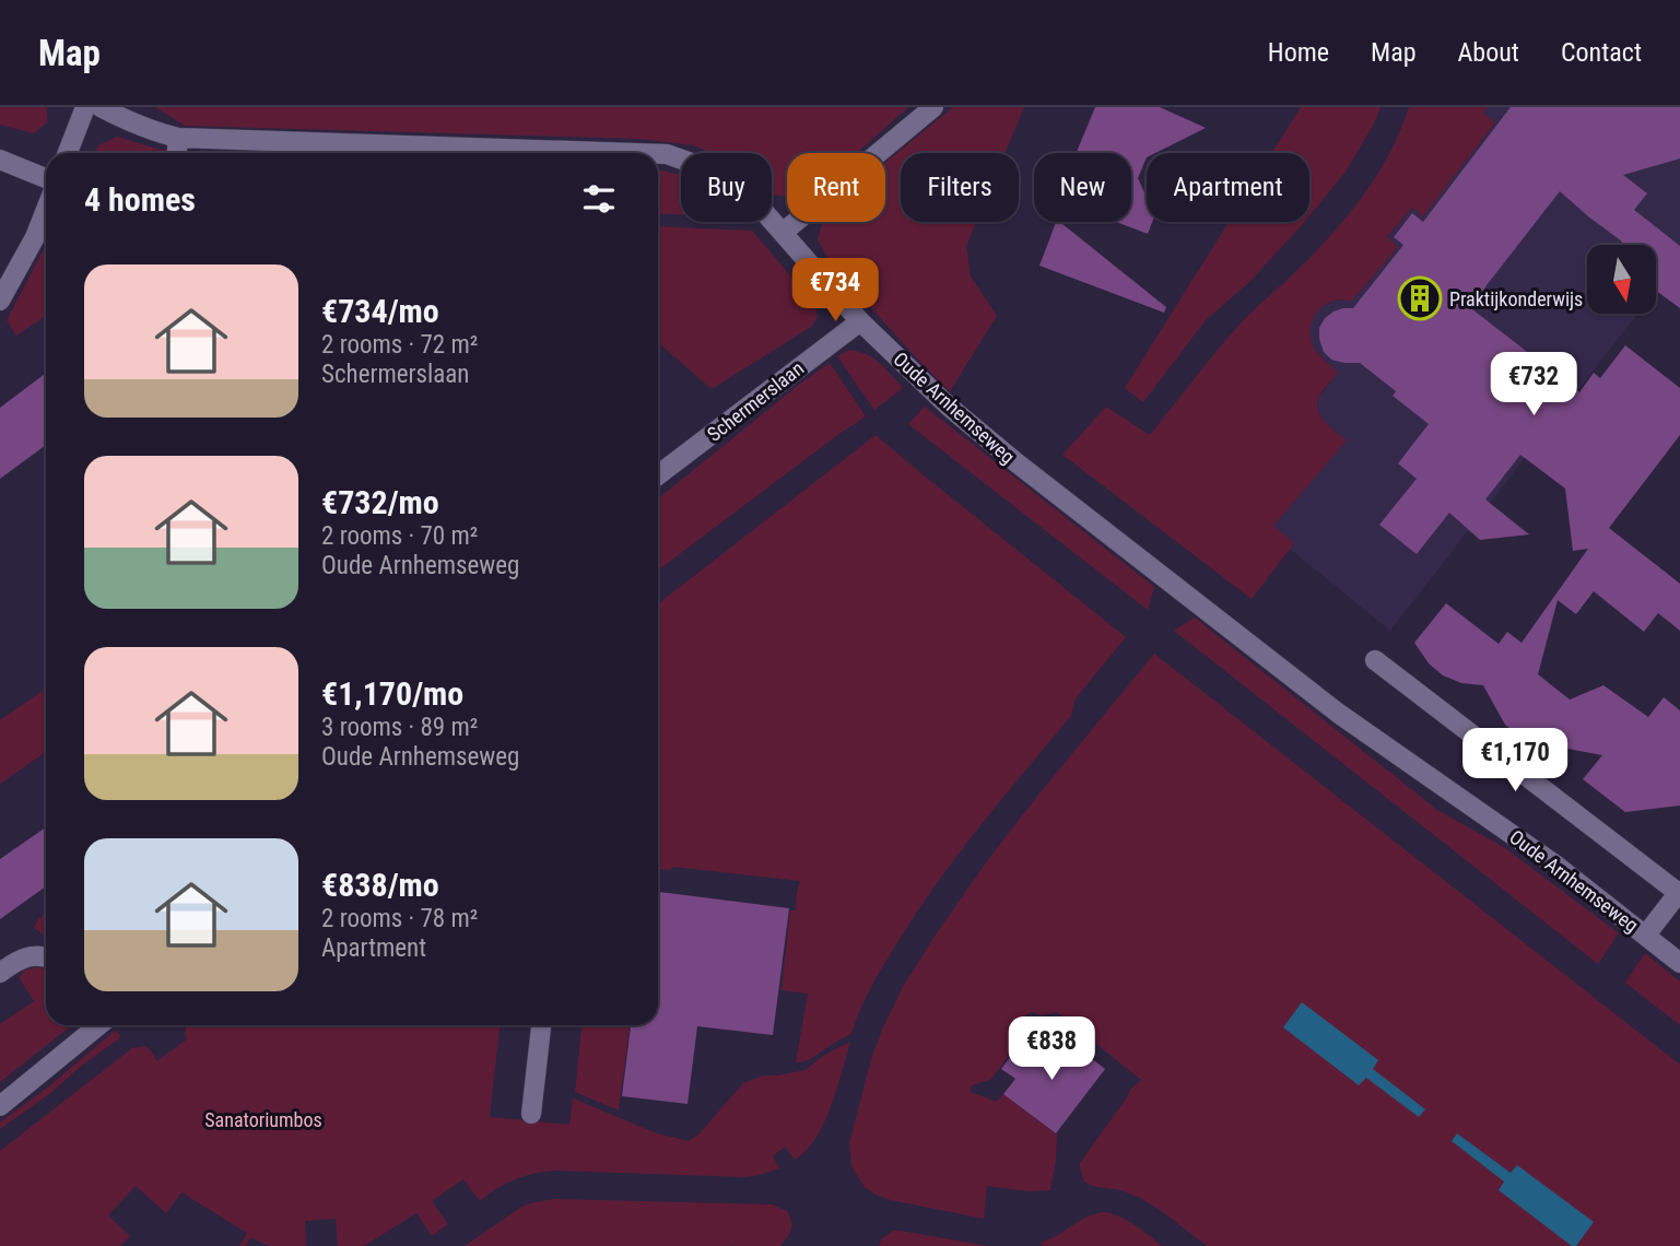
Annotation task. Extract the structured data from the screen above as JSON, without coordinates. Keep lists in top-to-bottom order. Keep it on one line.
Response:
{"streets":{"street":["Schermerslaan","Oude Arnhemseweg"]},"crossings":[["Schermerslaan","Oude Arnhemseweg"]],"parks":["Sanatoriumbos"],"places":{"building":["Praktijkonderwijs"]},"north":"bottom","page":{"header":"Map","nav":["Home","Map","About","Contact"],"chip":["Buy","Rent","Filters","New","Apartment"],"heading":"4 homes","list":[{"name":"€734/mo","note":"2 rooms · 72 m² · Schermerslaan"},{"name":"€732/mo","note":"2 rooms · 70 m² · Oude Arnhemseweg"},{"name":"€1,170/mo","note":"3 rooms · 89 m² · Oude Arnhemseweg"},{"name":"€838/mo","note":"2 rooms · 78 m² · Apartment"}],"price":["€734","€732","€1,170","€838"]}}
